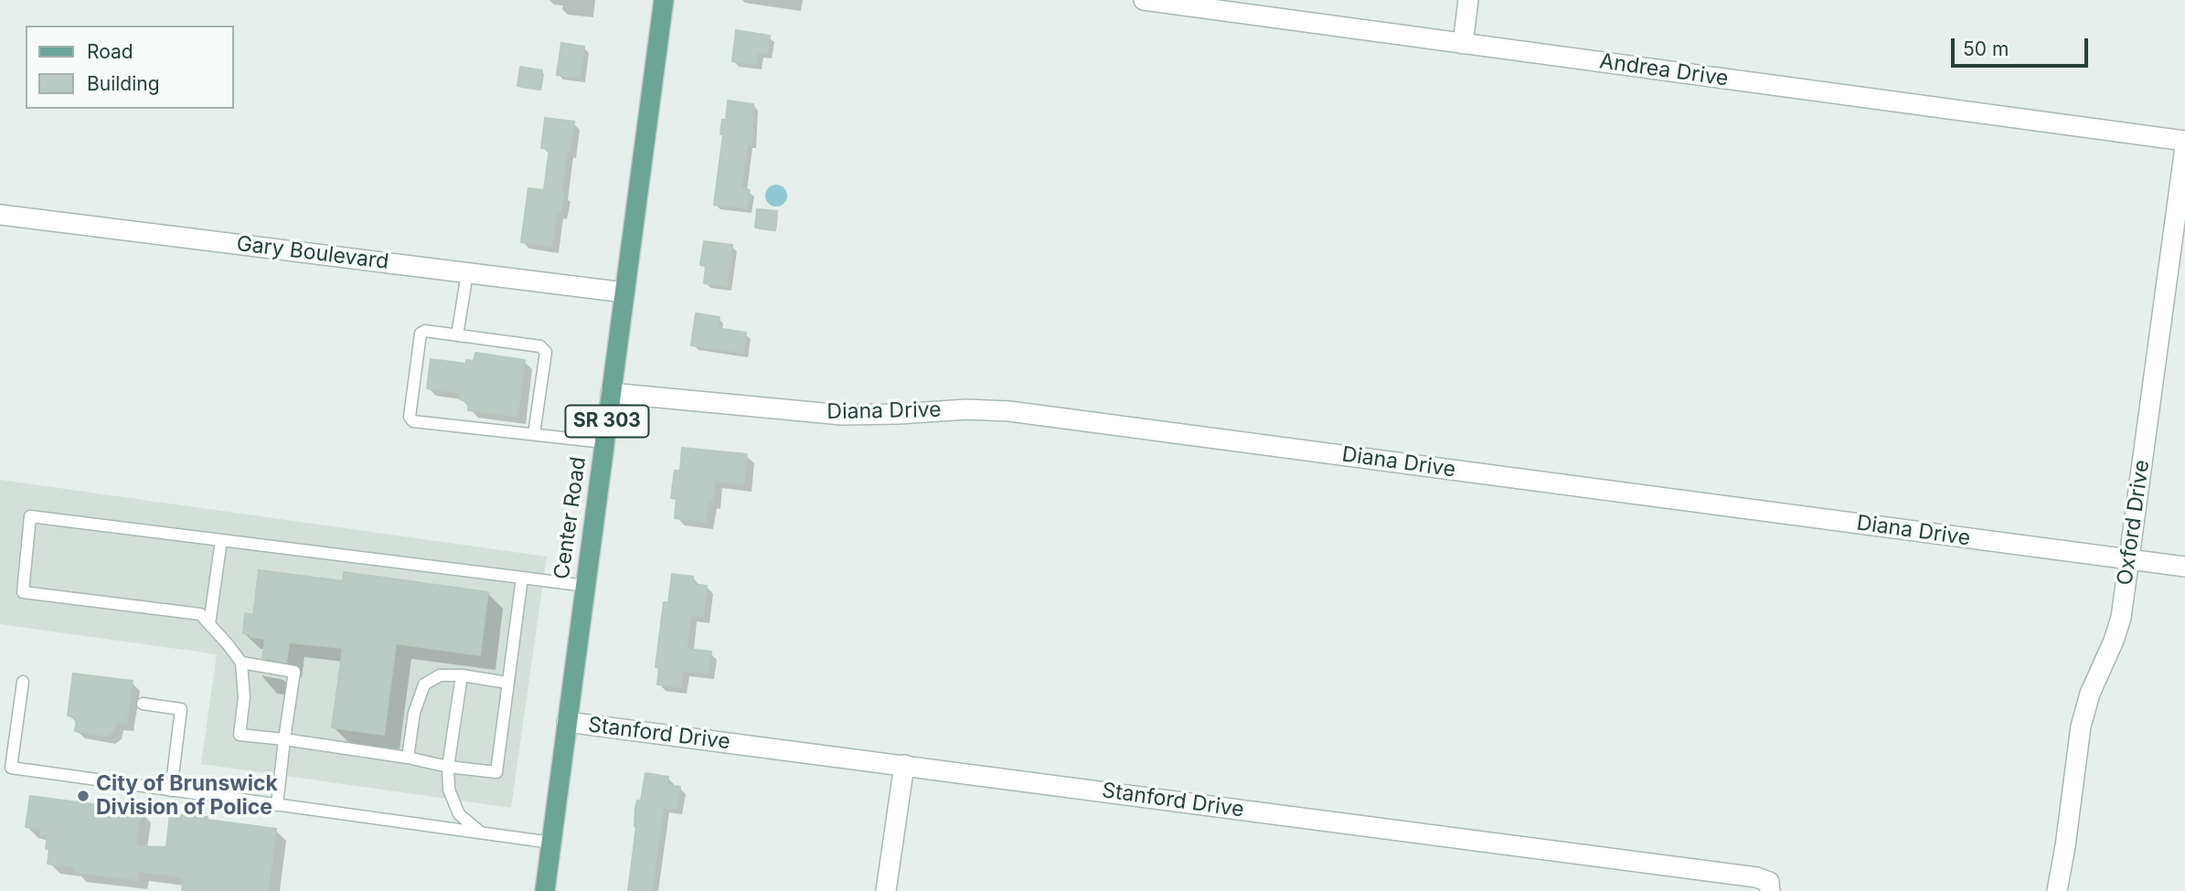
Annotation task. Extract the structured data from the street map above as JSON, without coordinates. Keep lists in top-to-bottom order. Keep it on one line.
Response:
{"streets":{"main road":["SR 303","Center Road"],"street":["Andrea Drive","Gary Boulevard","Diana Drive","Oxford Drive","Stanford Drive"]},"crossings":[["Gary Boulevard","Center Road"],["Diana Drive","Center Road"],["Diana Drive","Oxford Drive"],["Center Road","Stanford Drive"]],"places":["City of Brunswick Division of Police"],"legend":["Road","Building"],"scale_bar":"50 m"}
